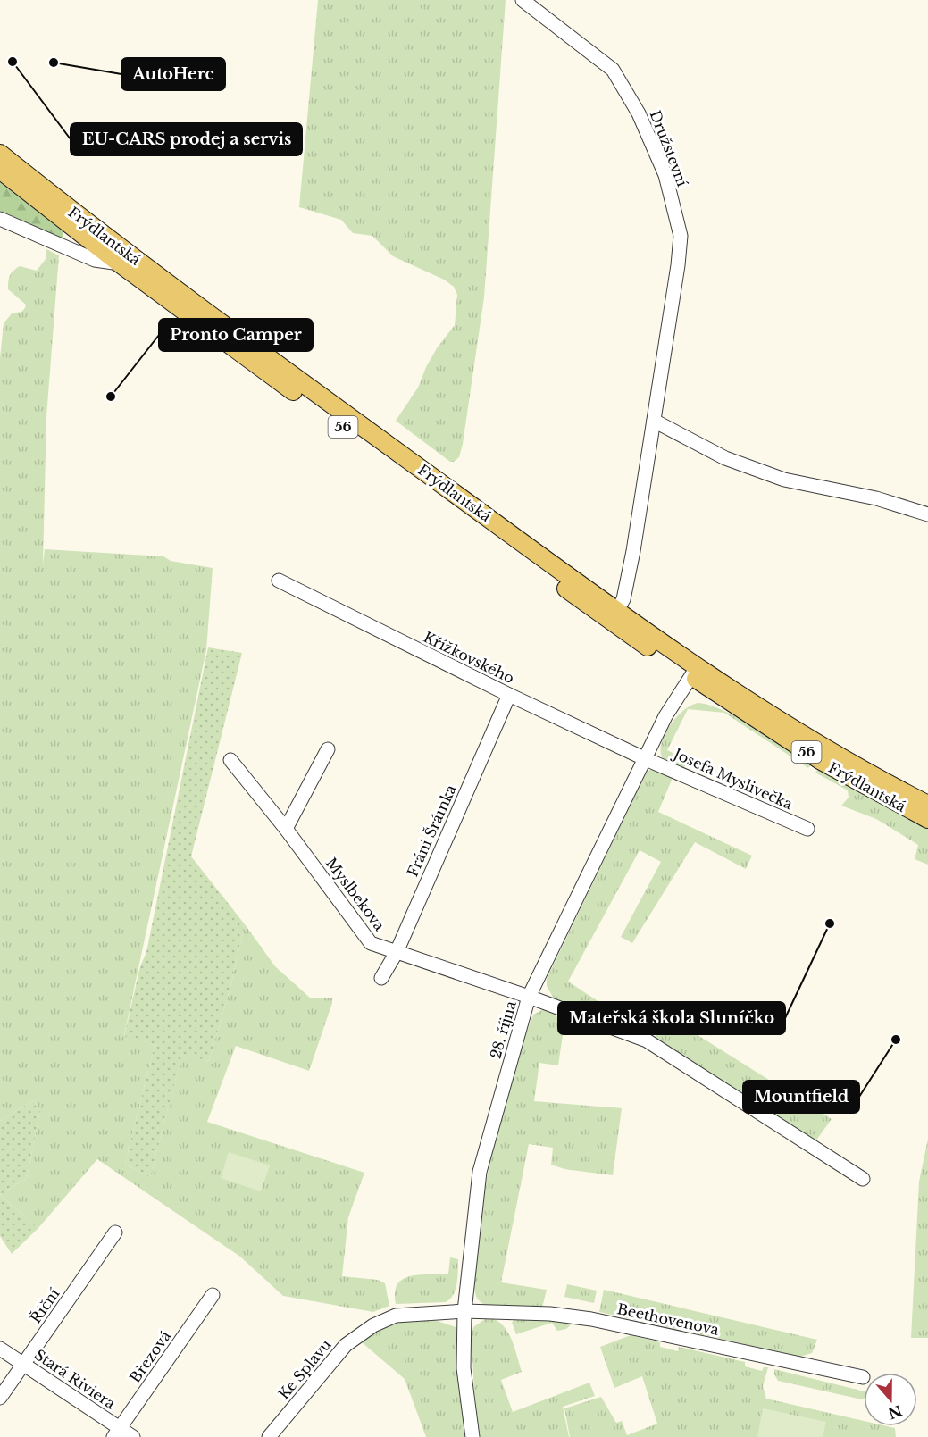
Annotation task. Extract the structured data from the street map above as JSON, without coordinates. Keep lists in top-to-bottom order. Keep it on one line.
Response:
{"streets":{"main road":["Frýdlantská","56"],"street":["Družstevní","Křížkovského","Josefa Myslivečka","Fráni Šrámka","Myslbekova","28. října","Říční","Beethovenova","Březová","Ke Splavu","Stará Riviera"]},"crossings":[["Družstevní","Frýdlantská"],["Frýdlantská","28. října"],["Křížkovského","Josefa Myslivečka"],["Křížkovského","Fráni Šrámka"],["Křížkovského","28. října"],["Josefa Myslivečka","28. října"],["Fráni Šrámka","Myslbekova"],["Myslbekova","28. října"],["28. října","Beethovenova"],["28. října","Ke Splavu"],["Říční","Stará Riviera"],["Beethovenova","Ke Splavu"],["Březová","Stará Riviera"]],"places":["EU-CARS prodej a servis","AutoHerc","Pronto Camper","Mateřská škola Sluníčko","Mountfield"],"north":"bottom"}
